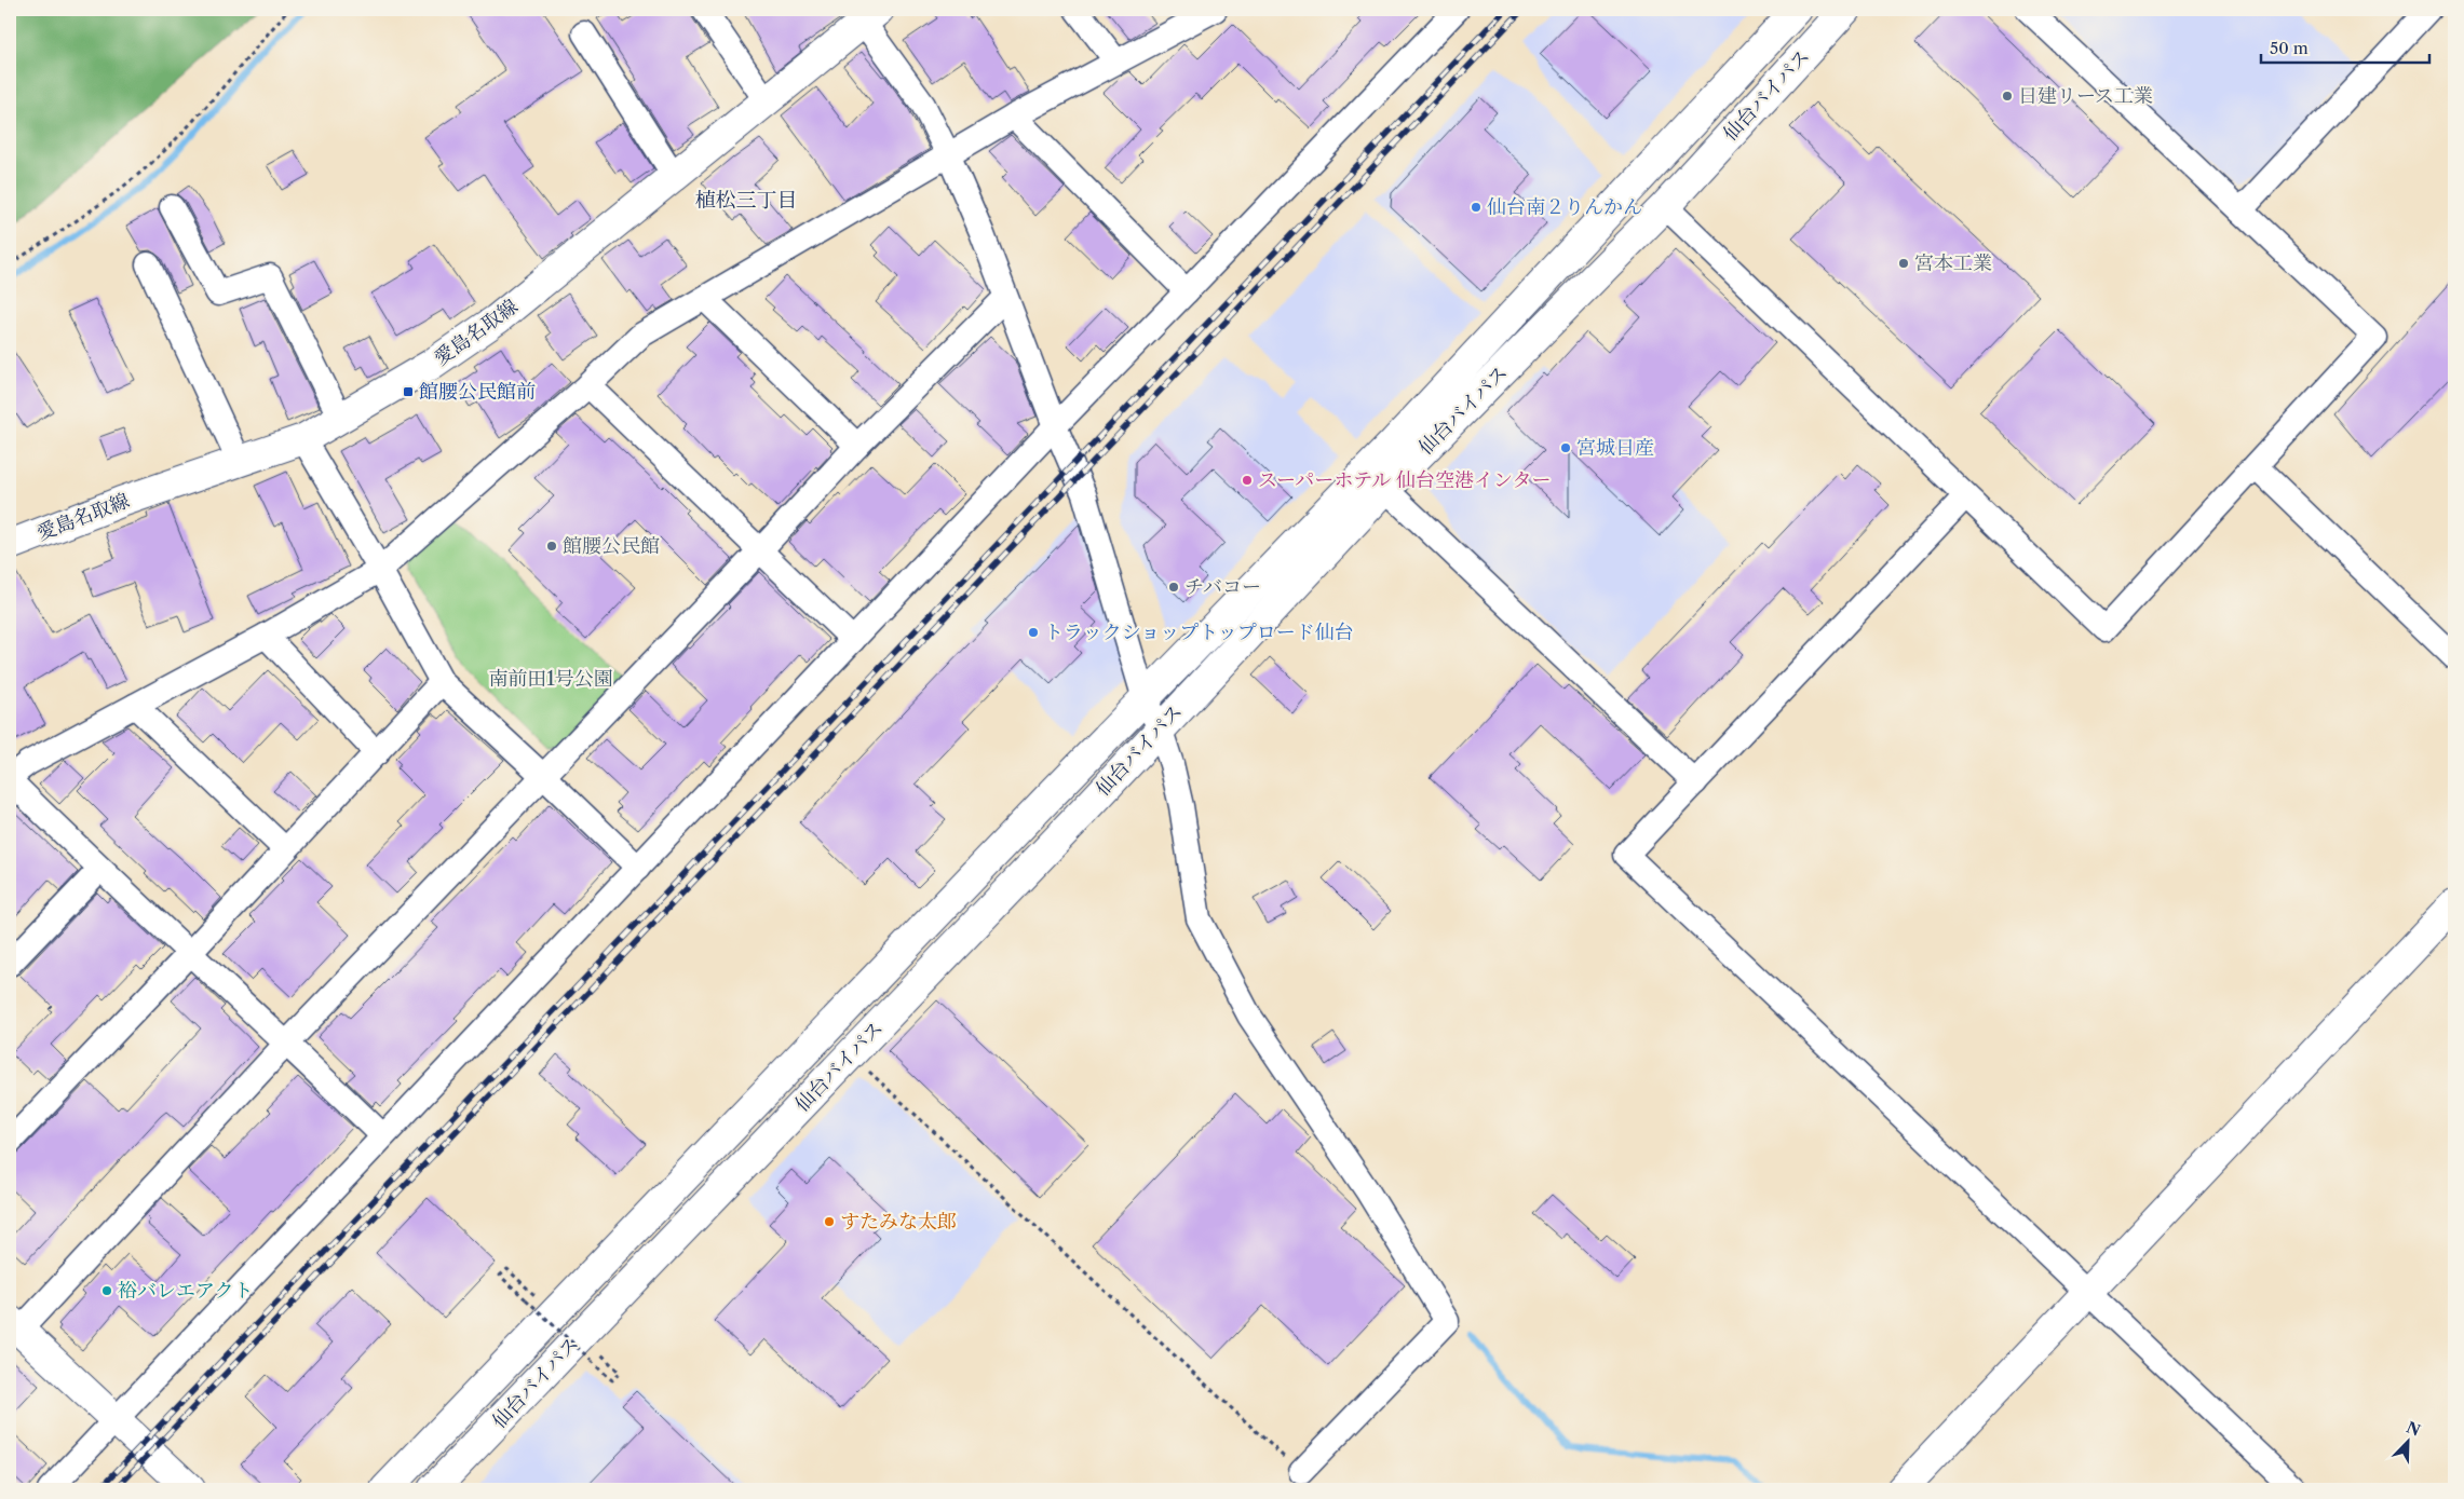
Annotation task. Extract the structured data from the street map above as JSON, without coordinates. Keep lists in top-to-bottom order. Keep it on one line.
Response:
{"streets":{"main road":["仙台バイパス","愛島名取線"]},"districts":["植松三丁目"],"parks":["南前田1号公園"],"places":{"other":["日建リース工業","仙台南２りんかん","宮本工業","宮城日産","スーパーホテル 仙台空港インター","館腰公民館","チバコー","トラックショップトップロード仙台","すたみな太郎","裕バレエアクト"],"transit":["館腰公民館前"]},"scale_bar":"50 m","north":"top right"}
